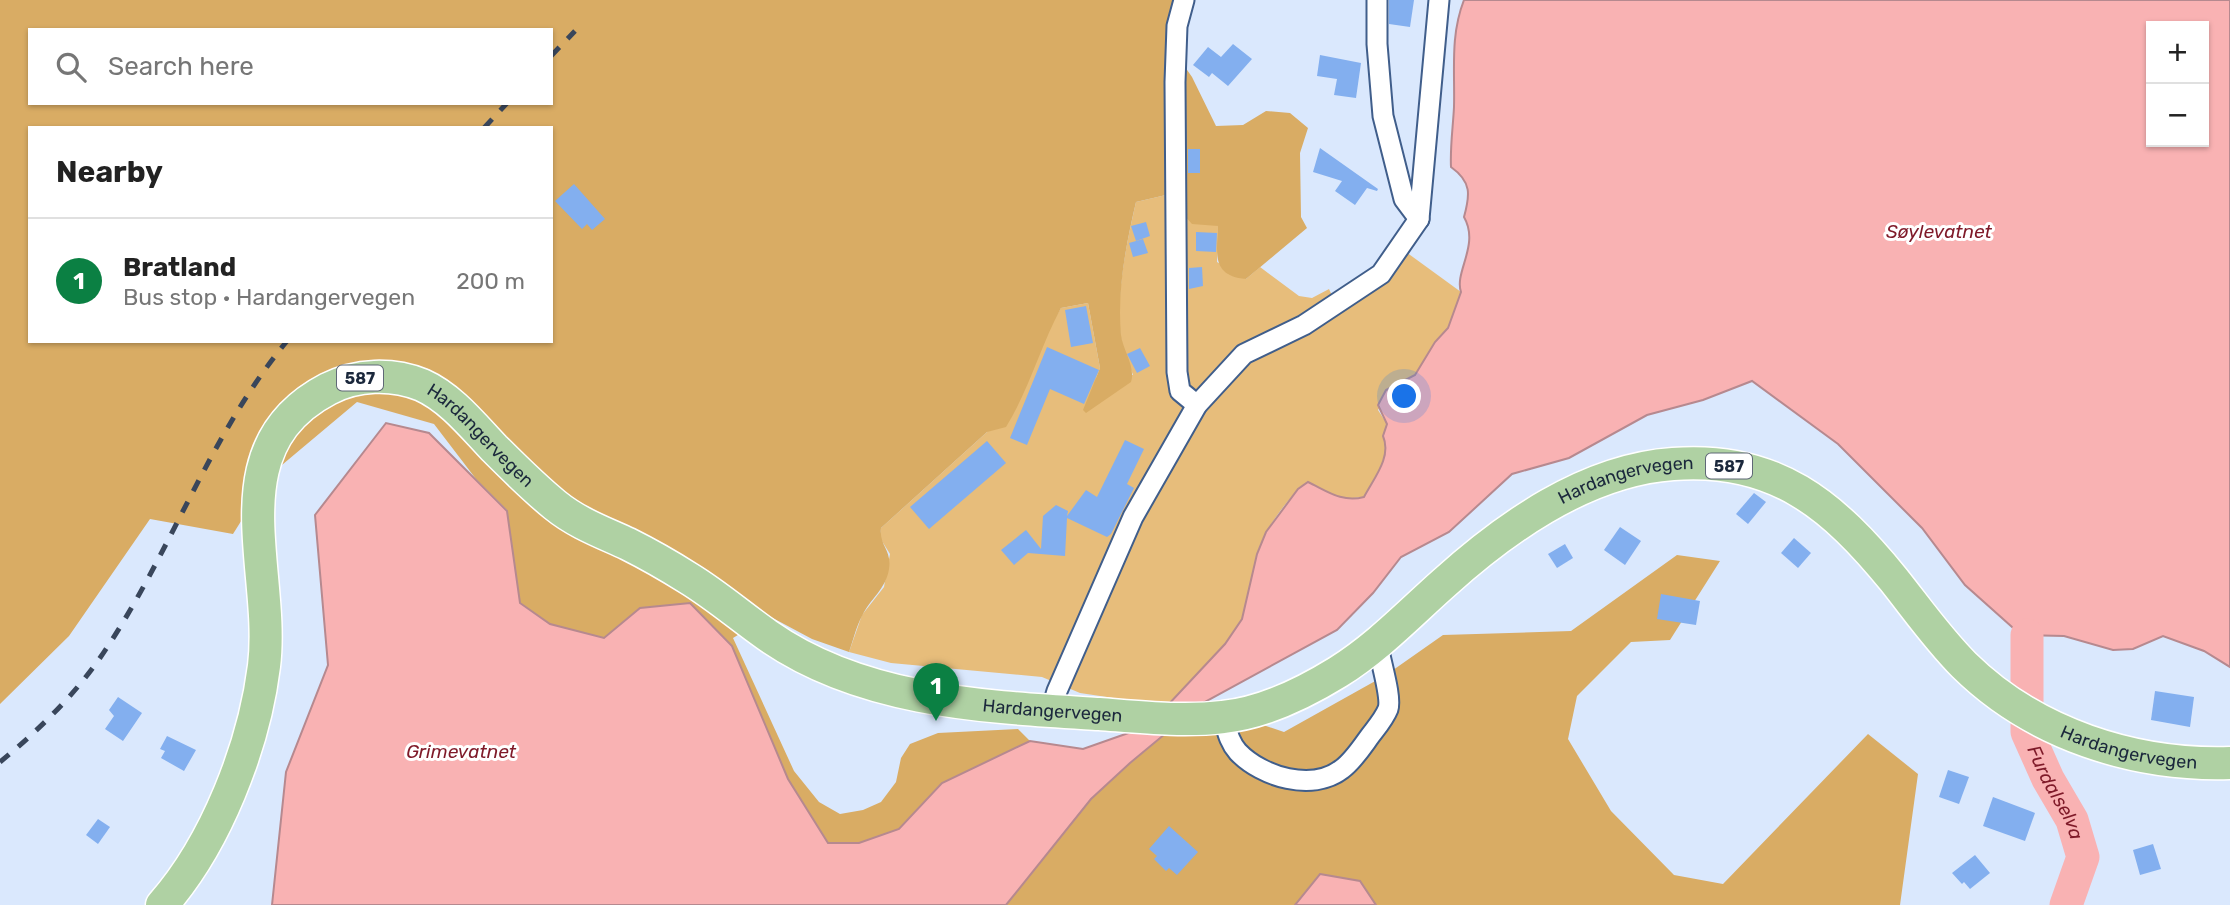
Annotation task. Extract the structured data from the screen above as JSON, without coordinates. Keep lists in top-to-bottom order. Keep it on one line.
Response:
{"streets":{"main road":["587","Hardangervegen"]},"water":["Søylevatnet","Grimevatnet","Furdalselva"],"page":{"map_buttons":["+","−"],"search":"Search here","heading":"Nearby","list":[{"mark":"1","name":"Bratland","note":"Bus stop · Hardangervegen","value":"200 m"}],"pins":"1"}}
